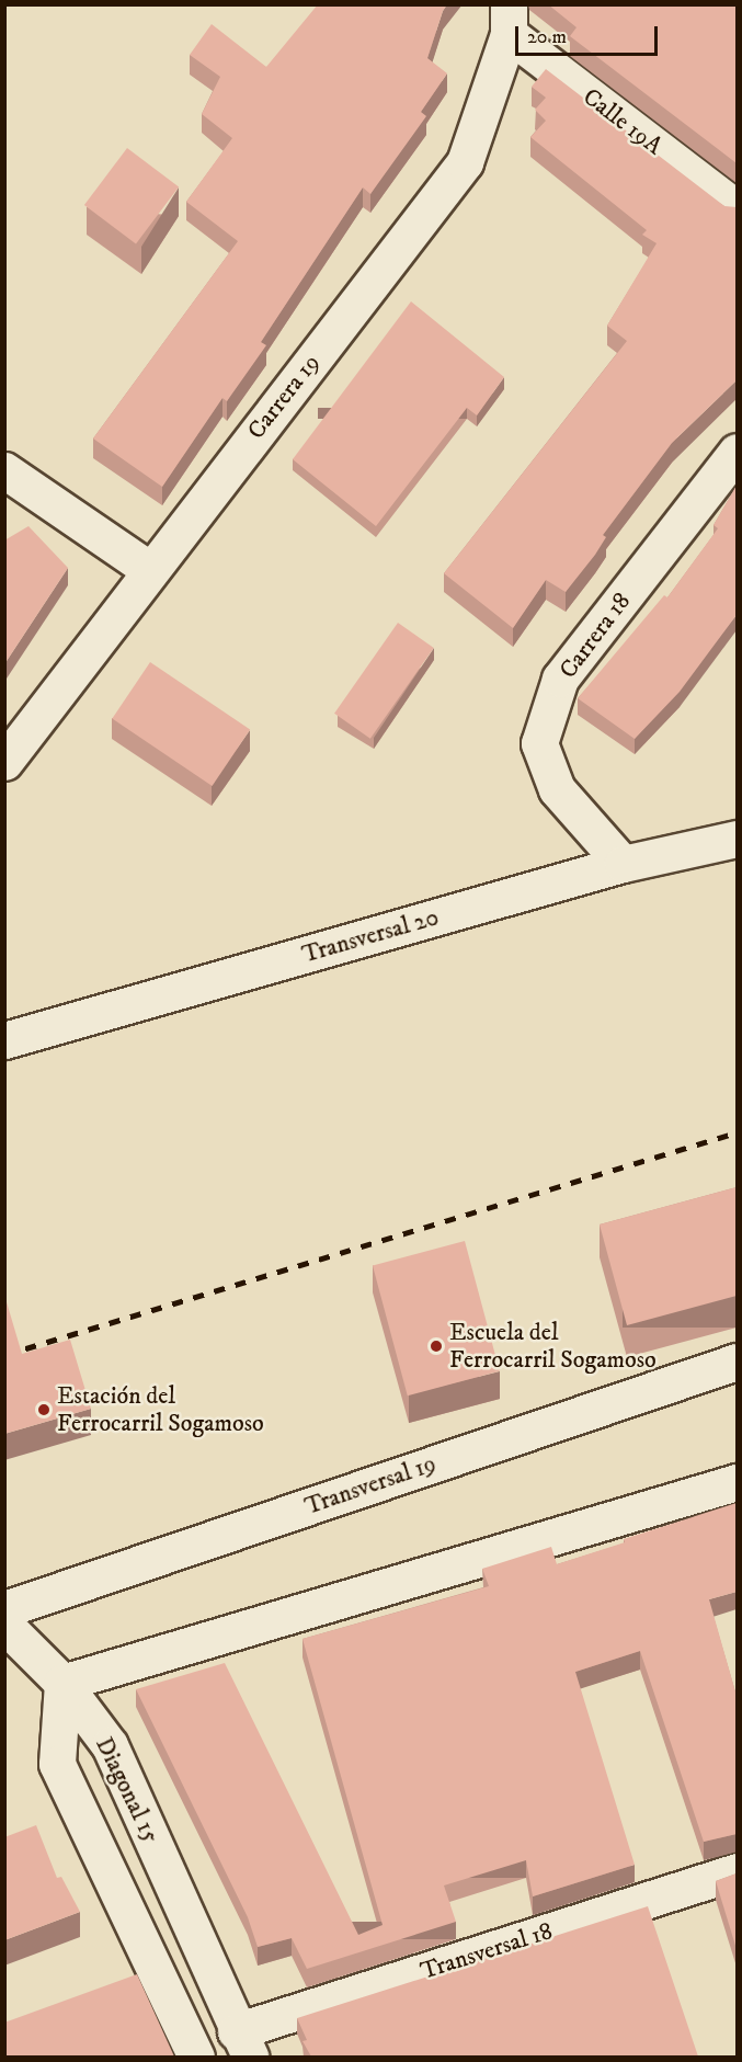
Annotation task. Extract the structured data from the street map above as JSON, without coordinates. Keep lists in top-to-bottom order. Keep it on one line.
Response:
{"streets":{"street":["Calle 19A","Carrera 19","Carrera 18","Transversal 20","Transversal 19","Diagonal 15","Transversal 18"]},"crossings":[["Calle 19A","Carrera 19"],["Carrera 18","Transversal 20"],["Diagonal 15","Transversal 18"]],"places":["Escuela del Ferrocarril Sogamoso","Estación del Ferrocarril Sogamoso"],"scale_bar":"20 m"}
